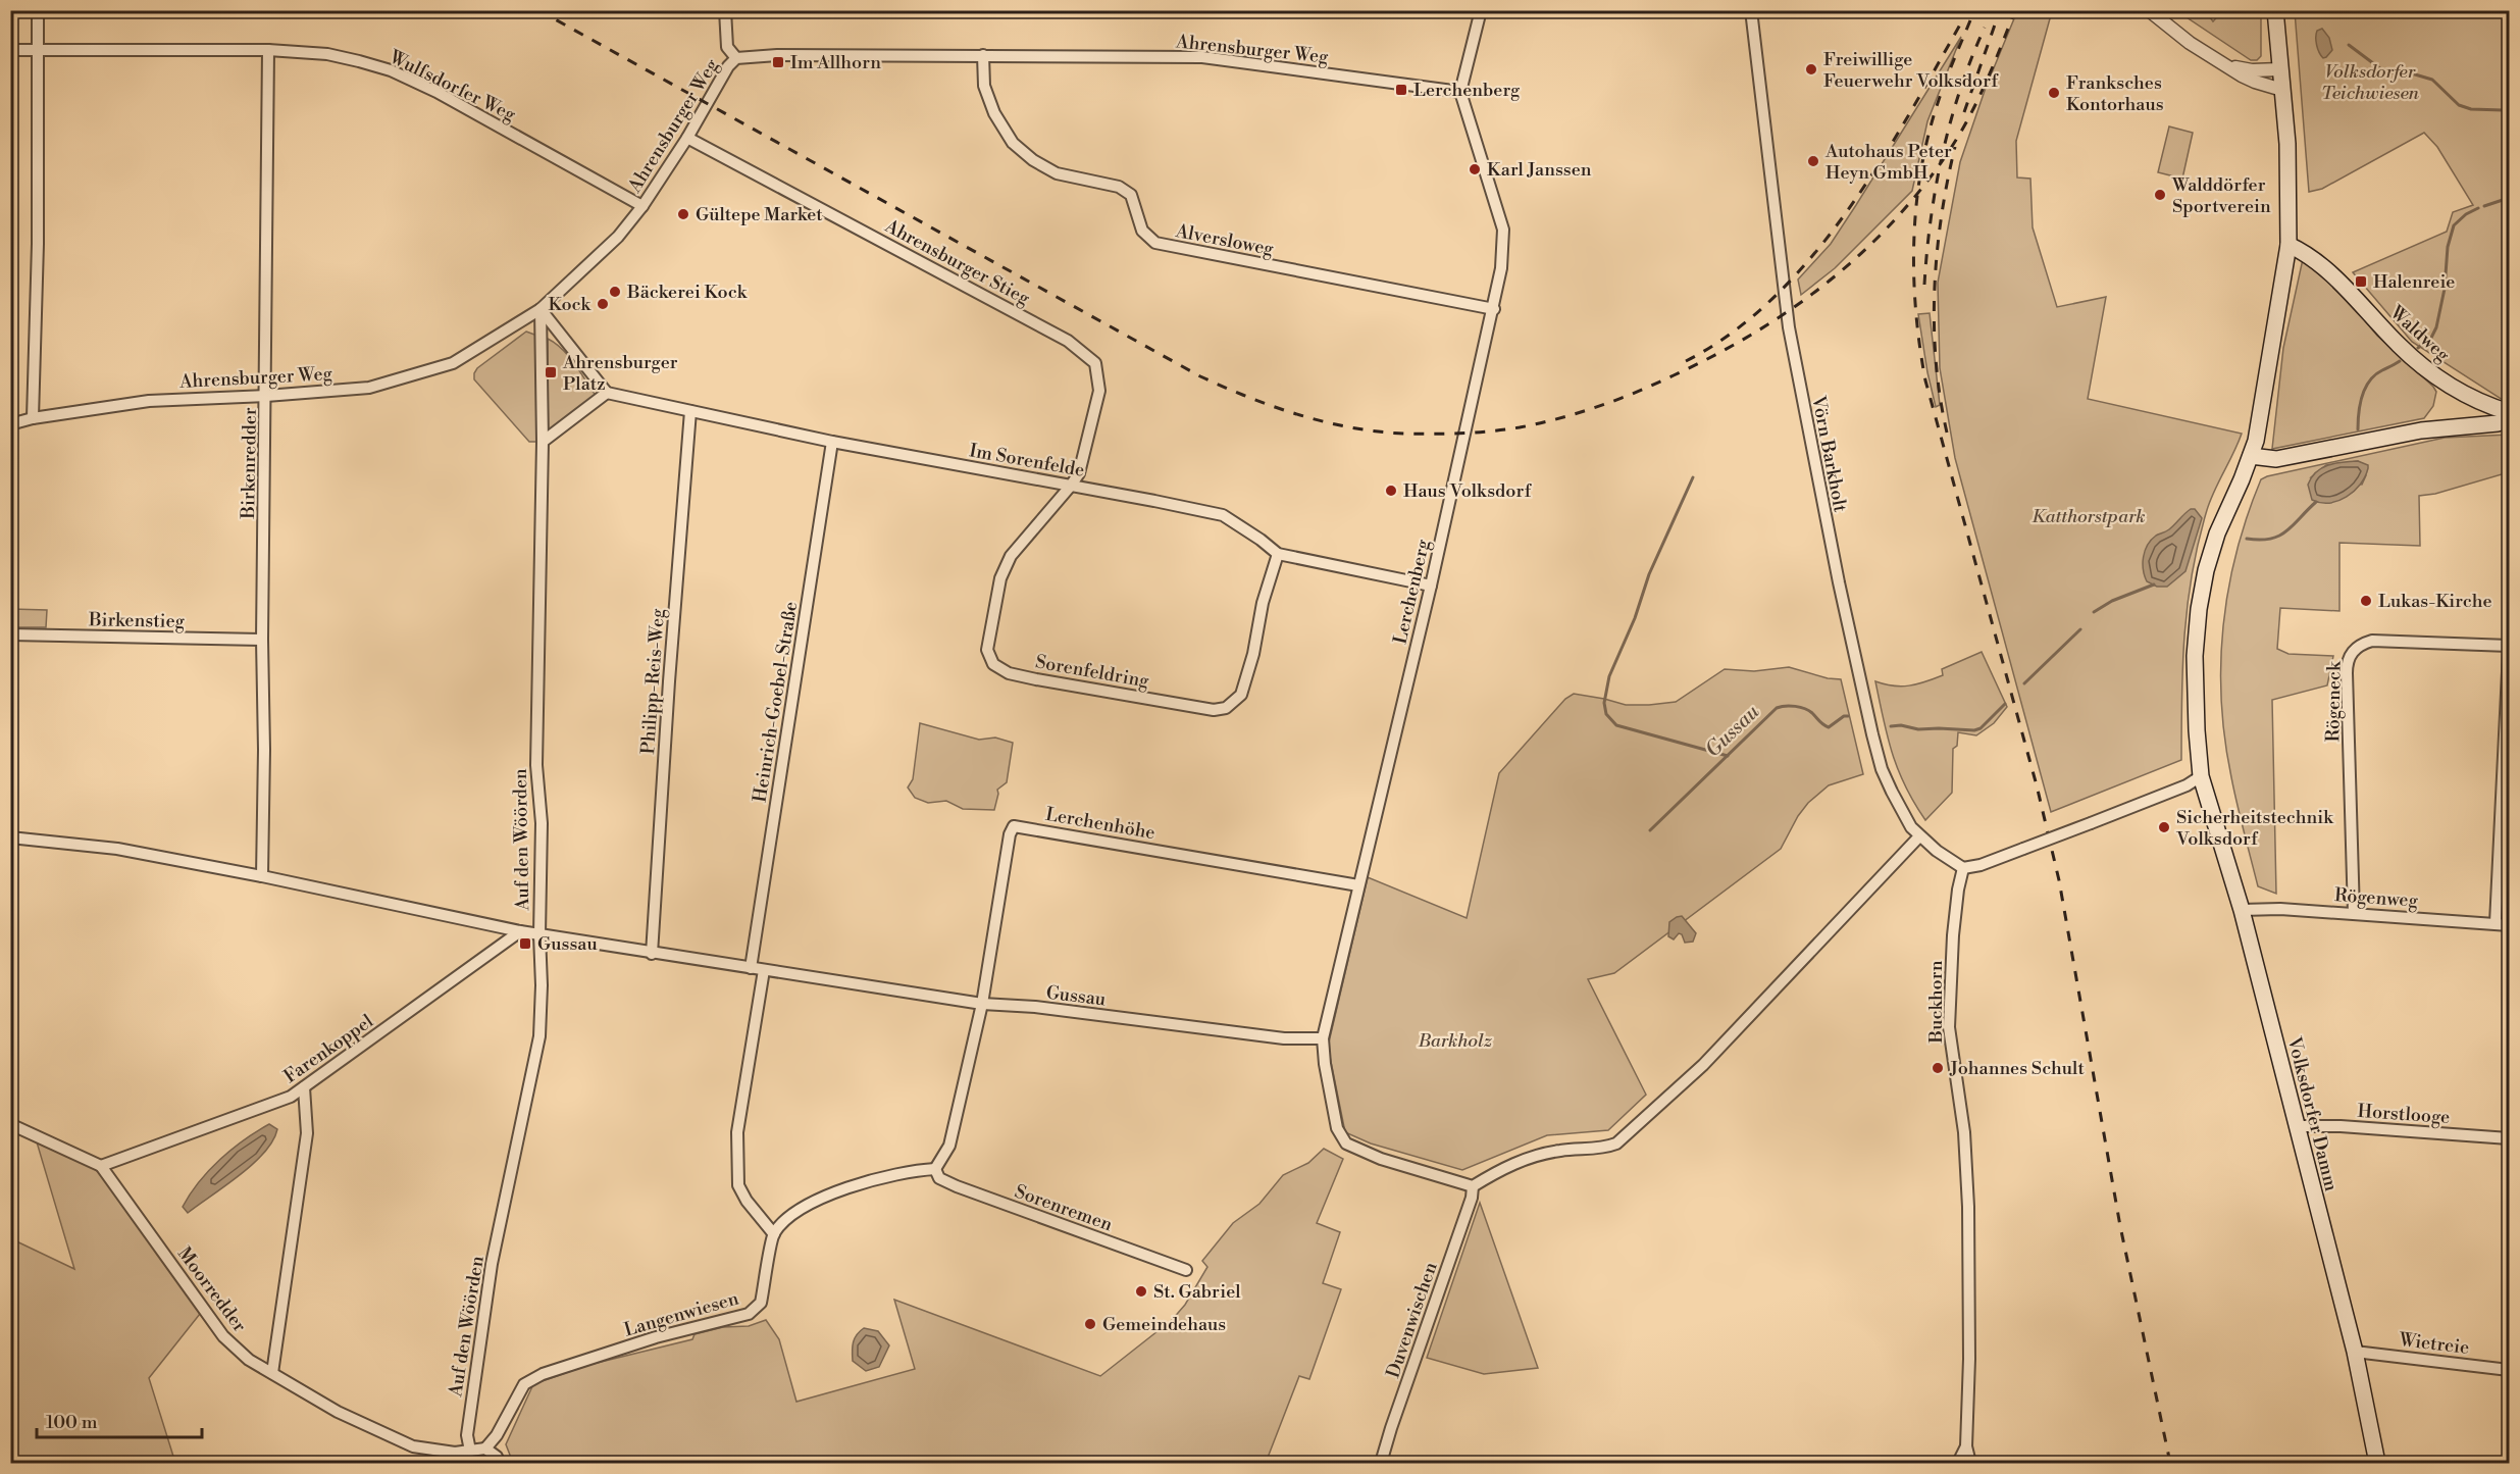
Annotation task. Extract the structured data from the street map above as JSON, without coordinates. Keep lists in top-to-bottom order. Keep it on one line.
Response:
{"streets":{"main road":["Waldweg","Volksdorfer Damm"],"street":["Ahrensburger Weg","Wulfsdorfer Weg","Alversloweg","Ahrensburger Stieg","Vörn Barkholt","Im Sorenfelde","Birkenredder","Lerchenberg","Birkenstieg","Sorenfeldring","Philipp-Reis-Weg","Heinrich-Goebel-Straße","Rögeneck","Lerchenhöhe","Auf den Wöörden","Rögenweg","Gussau","Buckhorn","Farenkoppel","Horstlooge","Sorenremen","Moorredder","Langenwiesen","Duvenwischen","Wietreie"]},"crossings":[["Ahrensburger Weg","Wulfsdorfer Weg"],["Ahrensburger Weg","Alversloweg"],["Ahrensburger Weg","Ahrensburger Stieg"],["Ahrensburger Weg","Birkenredder"],["Ahrensburger Weg","Lerchenberg"],["Wulfsdorfer Weg","Birkenredder"],["Alversloweg","Lerchenberg"],["Ahrensburger Stieg","Im Sorenfelde"],["Ahrensburger Stieg","Sorenfeldring"],["Vörn Barkholt","Buckhorn"],["Im Sorenfelde","Lerchenberg"],["Im Sorenfelde","Sorenfeldring"],["Im Sorenfelde","Philipp-Reis-Weg"],["Im Sorenfelde","Heinrich-Goebel-Straße"],["Birkenredder","Birkenstieg"],["Birkenredder","Gussau"],["Lerchenberg","Lerchenhöhe"],["Lerchenberg","Gussau"],["Philipp-Reis-Weg","Gussau"],["Heinrich-Goebel-Straße","Gussau"],["Rögeneck","Rögenweg"],["Lerchenhöhe","Gussau"],["Auf den Wöörden","Gussau"],["Auf den Wöörden","Moorredder"],["Rögenweg","Volksdorfer Damm"],["Gussau","Farenkoppel"],["Farenkoppel","Moorredder"],["Volksdorfer Damm","Horstlooge"],["Volksdorfer Damm","Wietreie"],["Moorredder","Langenwiesen"]],"water":["Gussau"],"parks":["Volksdorfer Teichwiesen","Katthorstpark","Barkholz"],"places":{"transit":["Im Allhorn","Lerchenberg","Halenreie","Ahrensburger Platz","Gussau"],"other":["Freiwillige Feuerwehr Volksdorf","Franksches Kontorhaus","Autohaus Peter Heyn GmbH","Karl Janssen","Walddörfer Sportverein","Gültepe Market","Bäckerei Kock","Kock","Haus Volksdorf","Lukas-Kirche","Sicherheitstechnik Volksdorf","Johannes Schult","St. Gabriel","Gemeindehaus"]},"scale_bar":"100 m"}
